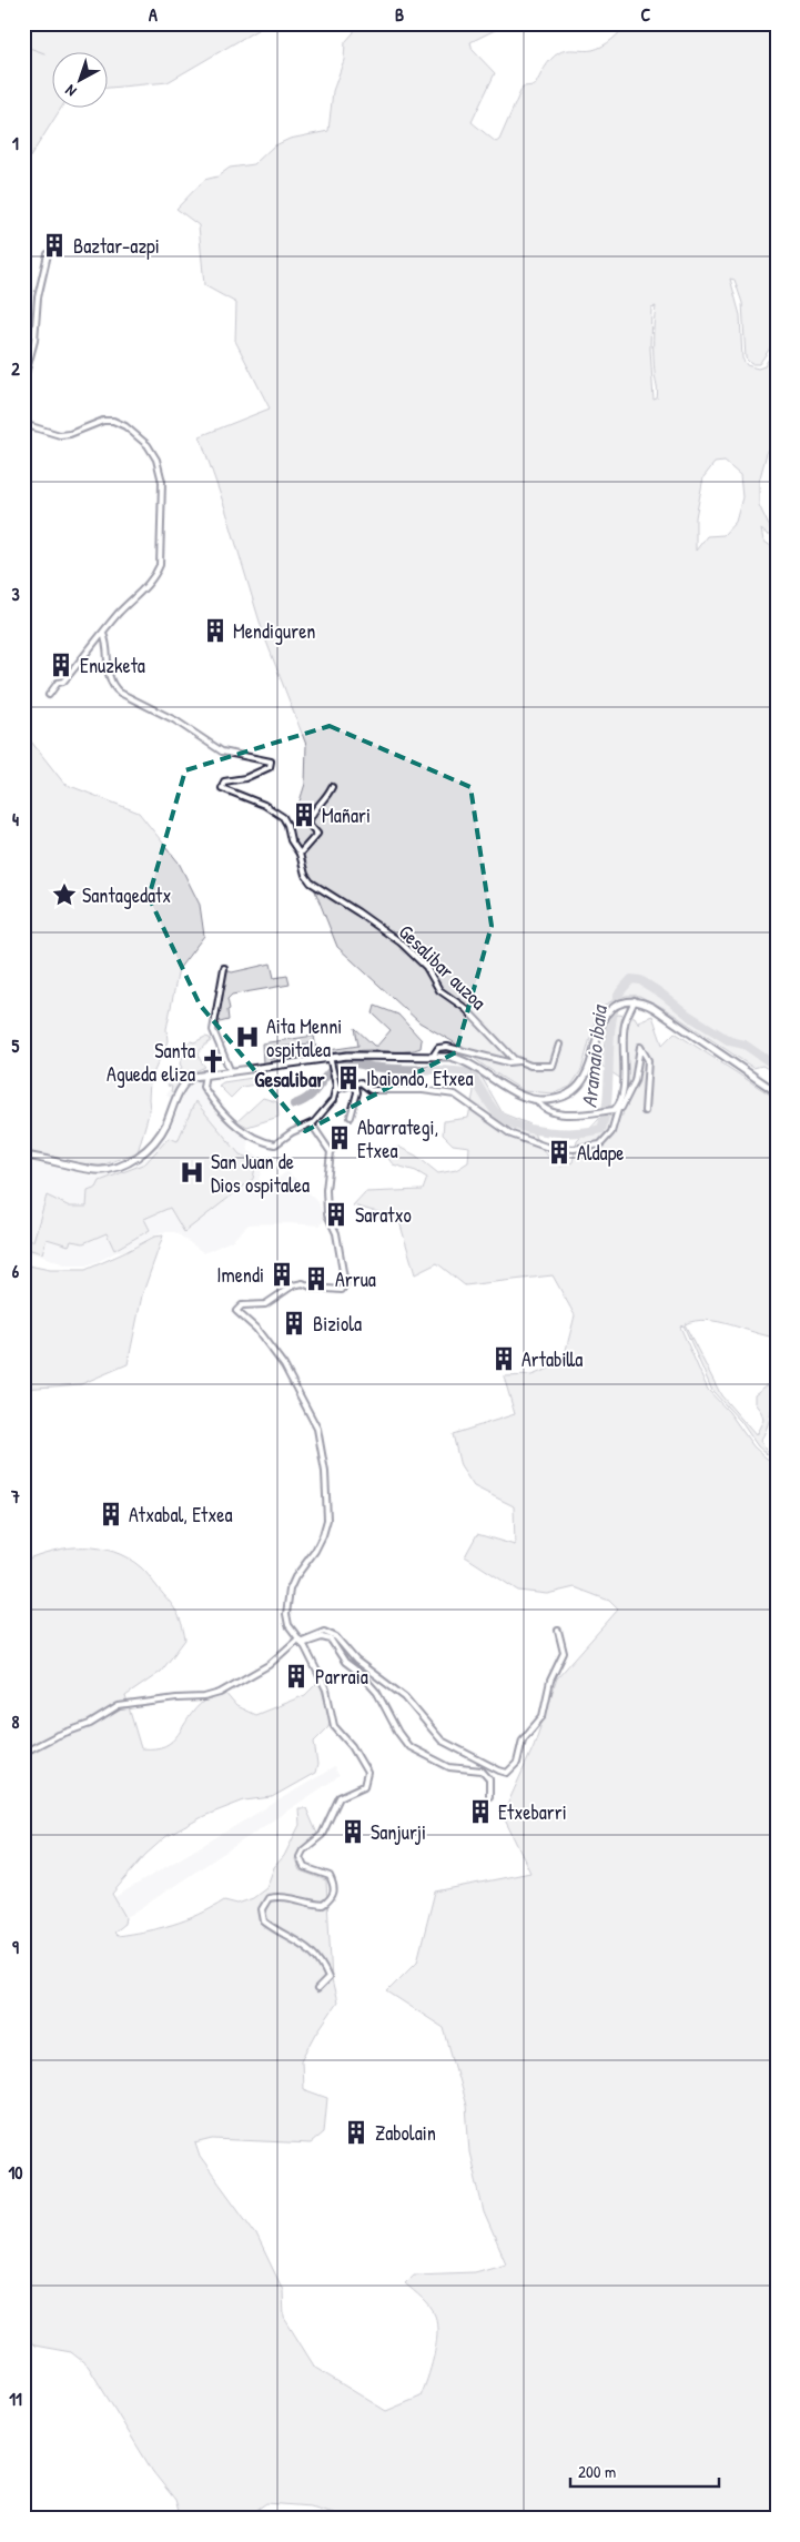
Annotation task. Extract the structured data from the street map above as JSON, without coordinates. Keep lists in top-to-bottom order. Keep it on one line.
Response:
{"streets":{"street":["Gesalibar auzoa"]},"districts":["Gesalibar"],"water":["Aramaio ibaia"],"places":{"building":["Baztar-azpi","Mendiguren","Enuzketa","Mañari","Ibaiondo, Etxea","Abarrategi, Etxea","Aldape","Saratxo","Imendi","Arrua","Biziola","Artabilla","Atxabal, Etxea","Parraia","Etxebarri","Sanjurji","Zabolain"],"place":["Santagedatx"],"hospital":["Aita Menni ospitalea","San Juan de Dios ospitalea"],"church":["Santa Agueda eliza"]},"scale_bar":"200 m","north":"bottom left","grid":{"columns":["A","B","C"],"rows":["1","2","3","4","5","6","7","8","9","10","11"]}}
